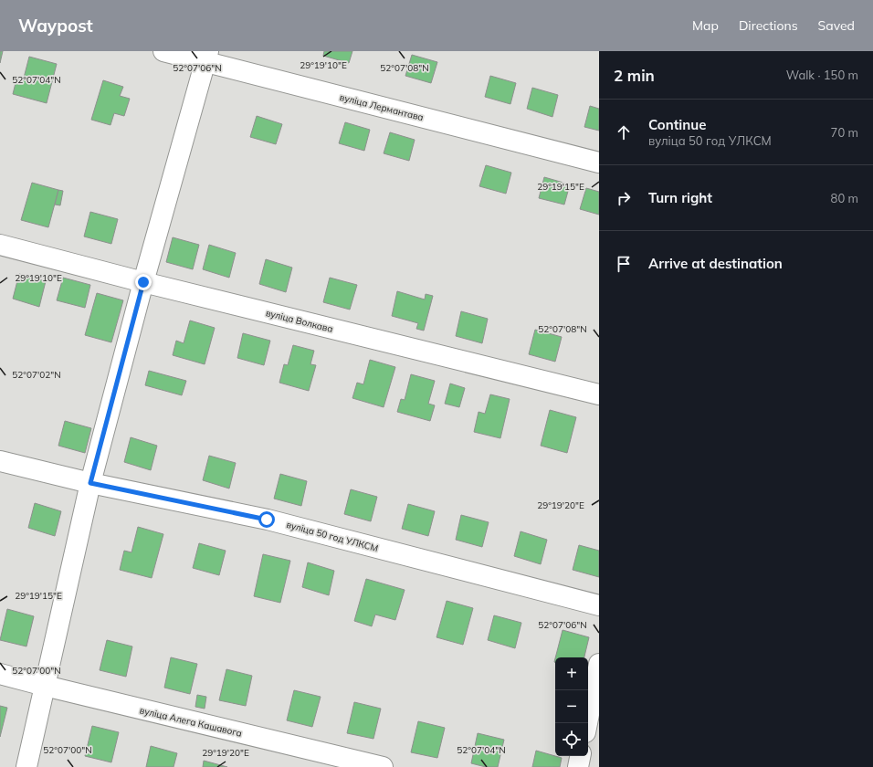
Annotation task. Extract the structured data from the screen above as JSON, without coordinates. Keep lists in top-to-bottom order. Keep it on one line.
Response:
{"streets":{"street":["вуліца Лермантава","вуліца Волкава","вуліца 50 год УЛКСМ","вуліца Алега Кашавога"]},"page":{"header":"Waypost","nav":["Map","Directions","Saved"],"heading":["2 min","Walk · 150 m"],"list":[["Continue","вуліца 50 год УЛКСМ","70 m"],["Turn right","80 m"],"Arrive at destination"],"map_buttons":["+","−"]},"coordinates":["29°19'10\"E","52°07'06\"N","52°07'08\"N","52°07'04\"N","29°19'15\"E","52°07'02\"N","29°19'20\"E","52°07'00\"N"]}
